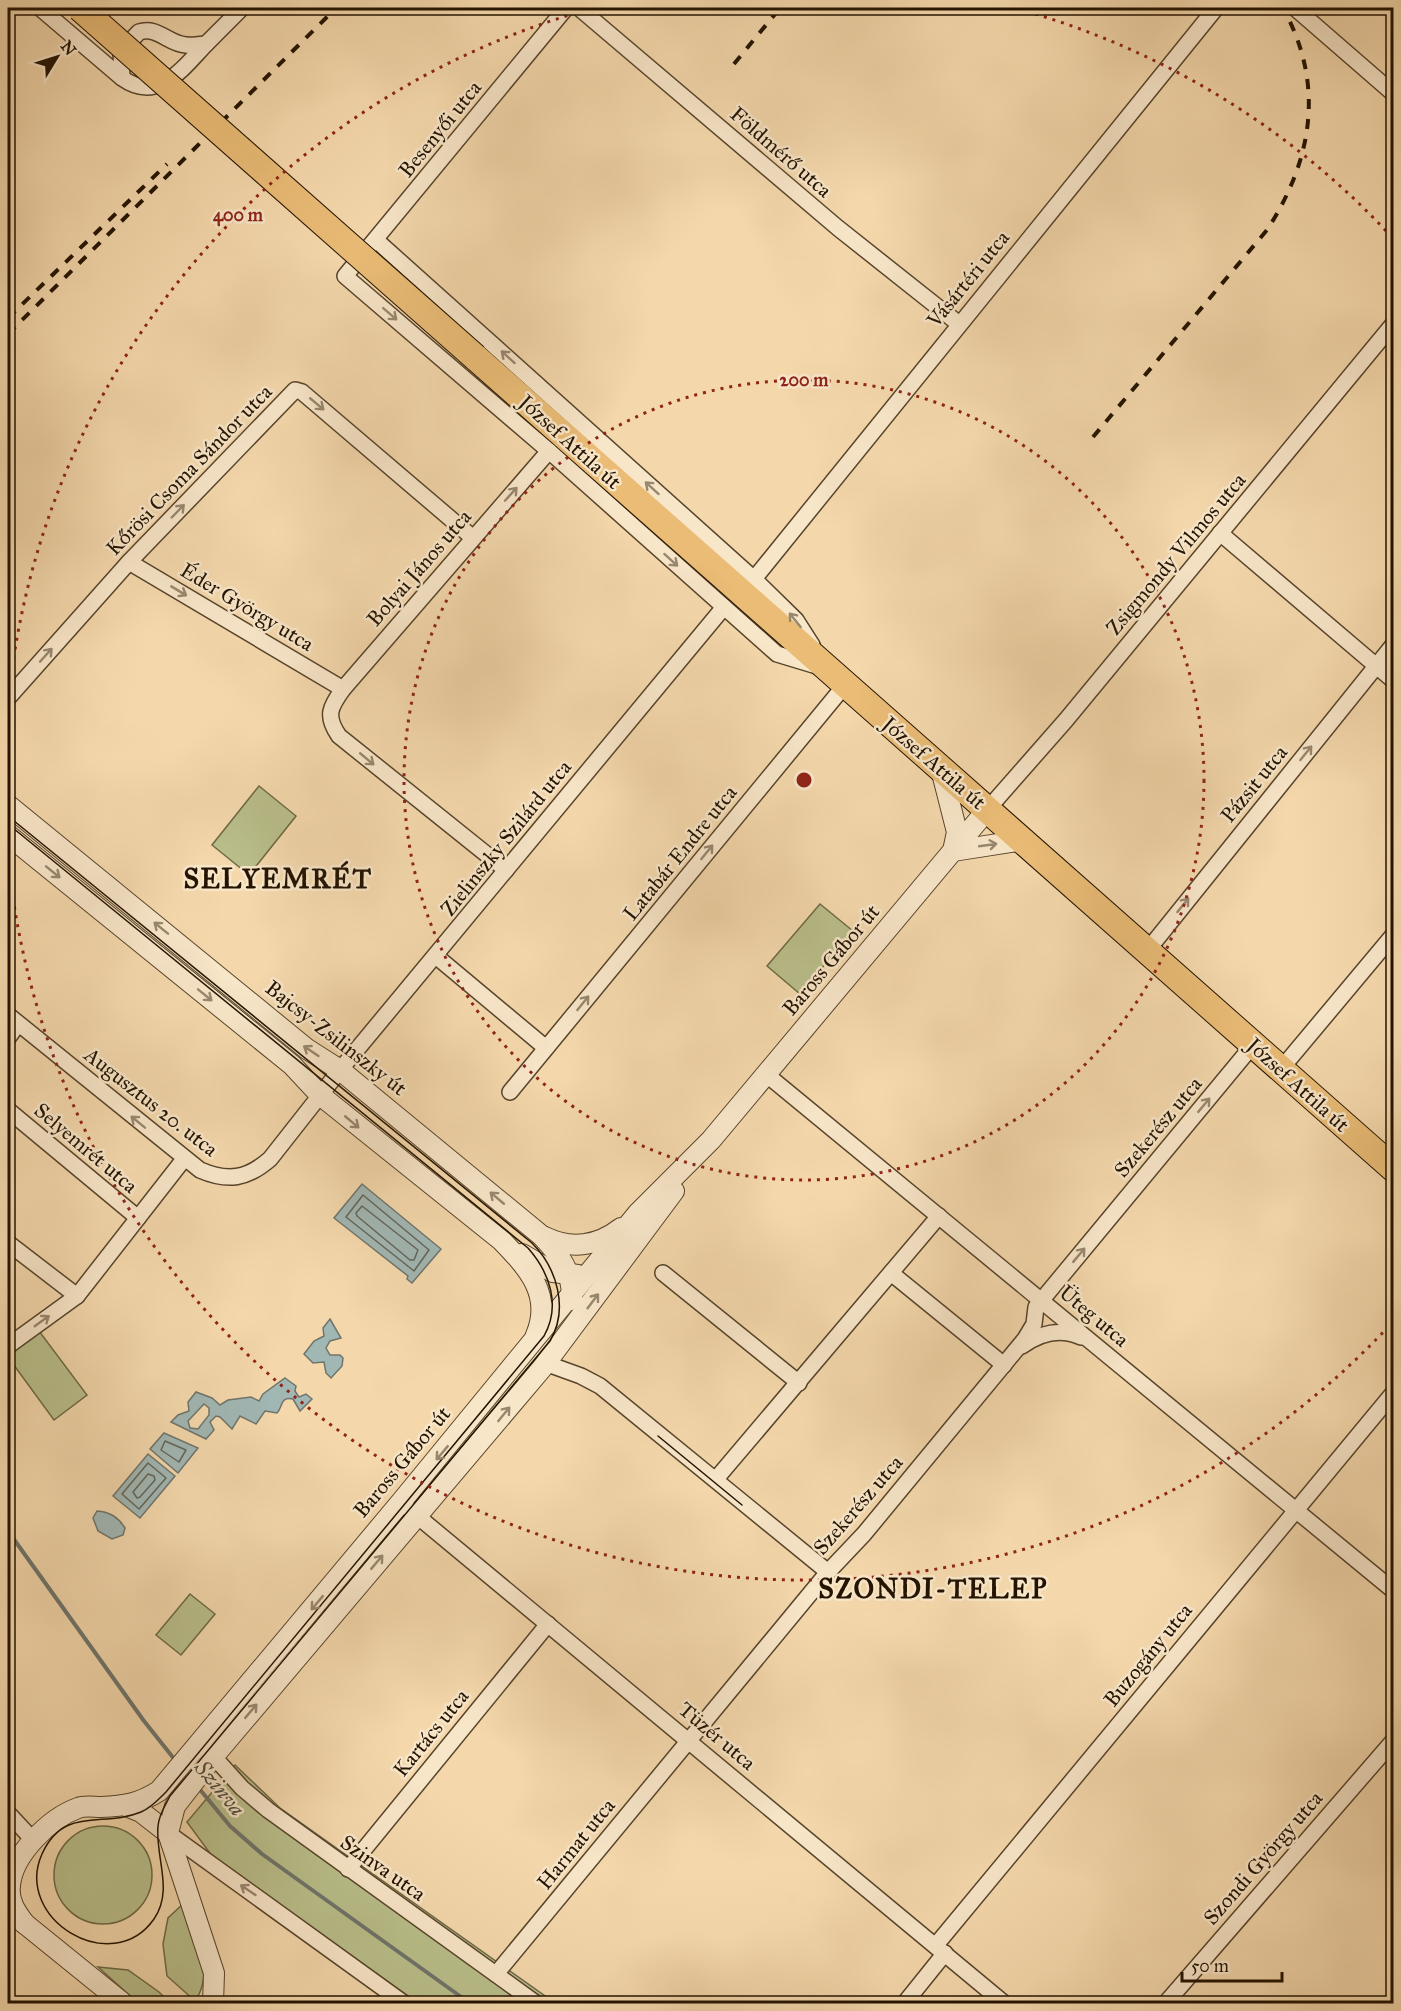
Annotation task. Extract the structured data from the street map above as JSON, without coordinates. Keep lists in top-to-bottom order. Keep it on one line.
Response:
{"streets":{"main road":["József Attila út"],"street":["Besenyői utca","Földmérő utca","Vásártéri utca","Kőrösi Csoma Sándor utca","Zsigmondy Vilmos utca","Bolyai János utca","Éder György utca","Pázsit utca","Zielinszky Szilárd utca","Latabár Endre utca","Baross Gábor út","Bajcsy-Zsilinszky út","Augusztus 20. utca","Szekerész utca","Selyemrét utca","Üteg utca","Buzogány utca","Kartács utca","Tüzér utca","Harmat utca","Szondi György utca","Szinva utca"]},"crossings":[["Besenyői utca","Bolyai János utca"],["Földmérő utca","Vásártéri utca"],["József Attila út","Zsigmondy Vilmos utca"],["József Attila út","Pázsit utca"],["József Attila út","Latabár Endre utca"],["József Attila út","Baross Gábor út"],["József Attila út","Szekerész utca"],["Kőrösi Csoma Sándor utca","Bolyai János utca"],["Kőrösi Csoma Sándor utca","Éder György utca"],["Zsigmondy Vilmos utca","Baross Gábor út"],["Bolyai János utca","Éder György utca"],["Bolyai János utca","Zielinszky Szilárd utca"],["Zielinszky Szilárd utca","Bajcsy-Zsilinszky út"],["Zielinszky Szilárd utca","Augusztus 20. utca"],["Baross Gábor út","Bajcsy-Zsilinszky út"],["Baross Gábor út","Üteg utca"],["Baross Gábor út","Tüzér utca"],["Baross Gábor út","Szinva utca"],["Augusztus 20. utca","Selyemrét utca"],["Szekerész utca","Üteg utca"],["Szekerész utca","Tüzér utca"],["Szekerész utca","Harmat utca"],["Üteg utca","Buzogány utca"],["Buzogány utca","Tüzér utca"],["Kartács utca","Tüzér utca"],["Kartács utca","Szinva utca"],["Tüzér utca","Harmat utca"],["Harmat utca","Szinva utca"]],"one_way":["Éder György utca","Pázsit utca","Latabár Endre utca","Augusztus 20. utca"],"districts":["SELYEMRÉT","SZONDI-TELEP"],"water":["Szinva"],"scale_bar":"50 m","north":"top right","rings":["400 m","200 m"]}
